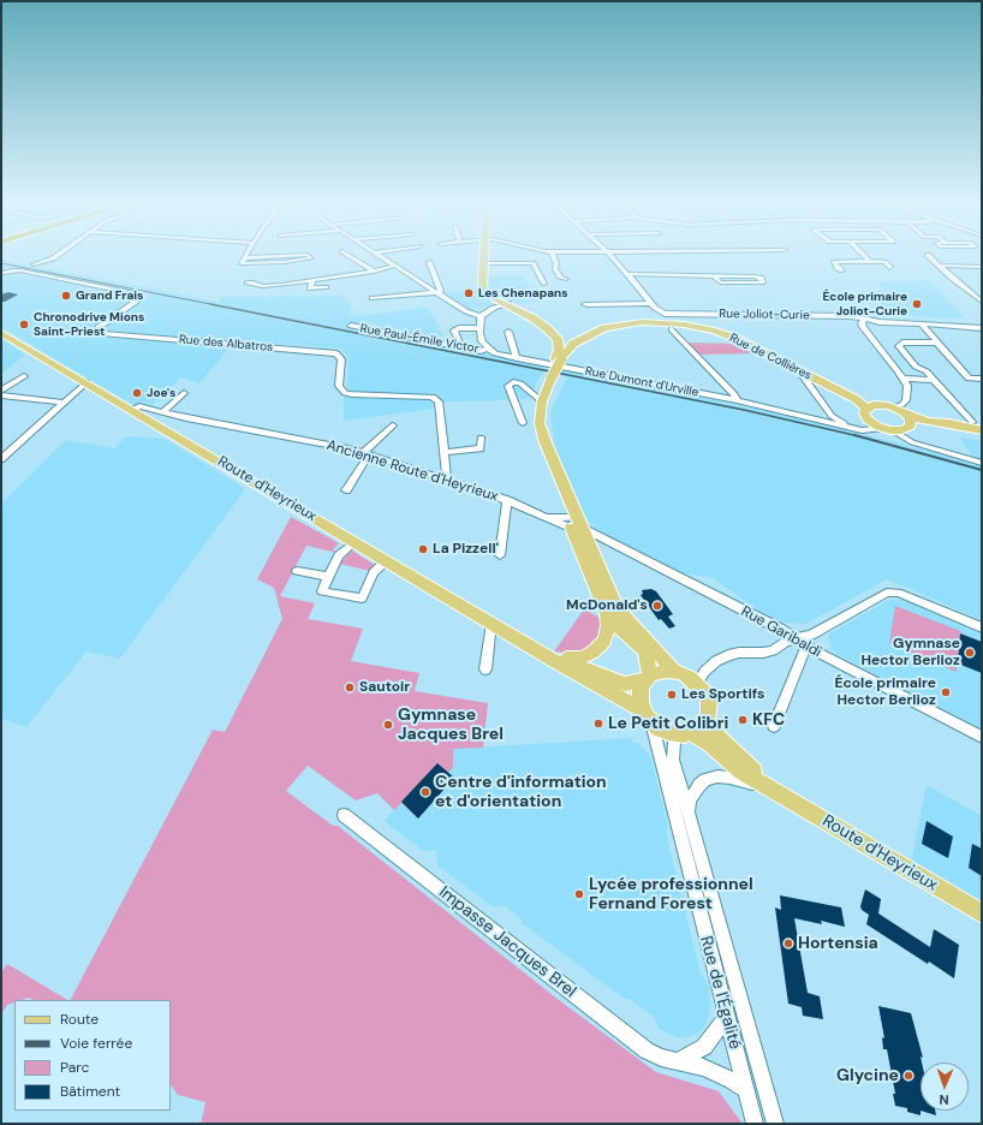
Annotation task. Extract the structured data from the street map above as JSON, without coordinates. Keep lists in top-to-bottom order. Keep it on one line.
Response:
{"streets":{"main road":["Rue de Collières","Route d'Heyrieux"],"street":["Rue Joliot-Curie","Rue Paul-Émile Victor","Rue des Albatros","Rue Dumont d'Urville","Ancienne Route d'Heyrieux","Rue Garibaldi","Impasse Jacques Brel","Rue de l'Égalité"]},"crossings":[["Rue Paul-Émile Victor","Rue Dumont d'Urville"],["Rue des Albatros","Ancienne Route d'Heyrieux"],["Ancienne Route d'Heyrieux","Route d'Heyrieux"],["Ancienne Route d'Heyrieux","Rue Garibaldi"],["Route d'Heyrieux","Rue de l'Égalité"],["Impasse Jacques Brel","Rue de l'Égalité"]],"places":["Les Chenapans","Grand Frais","École primaire Joliot-Curie","Chronodrive Mions Saint-Priest","Joe's","La Pizzell'","McDonald's","Gymnase Hector Berlioz","Sautoir","École primaire Hector Berlioz","Les Sportifs","KFC","Le Petit Colibri","Gymnase Jacques Brel","Centre d'information et d'orientation","Lycée professionnel Fernand Forest","Hortensia","Glycine"],"legend":["Route","Voie ferrée","Parc","Bâtiment"],"north":"bottom"}
